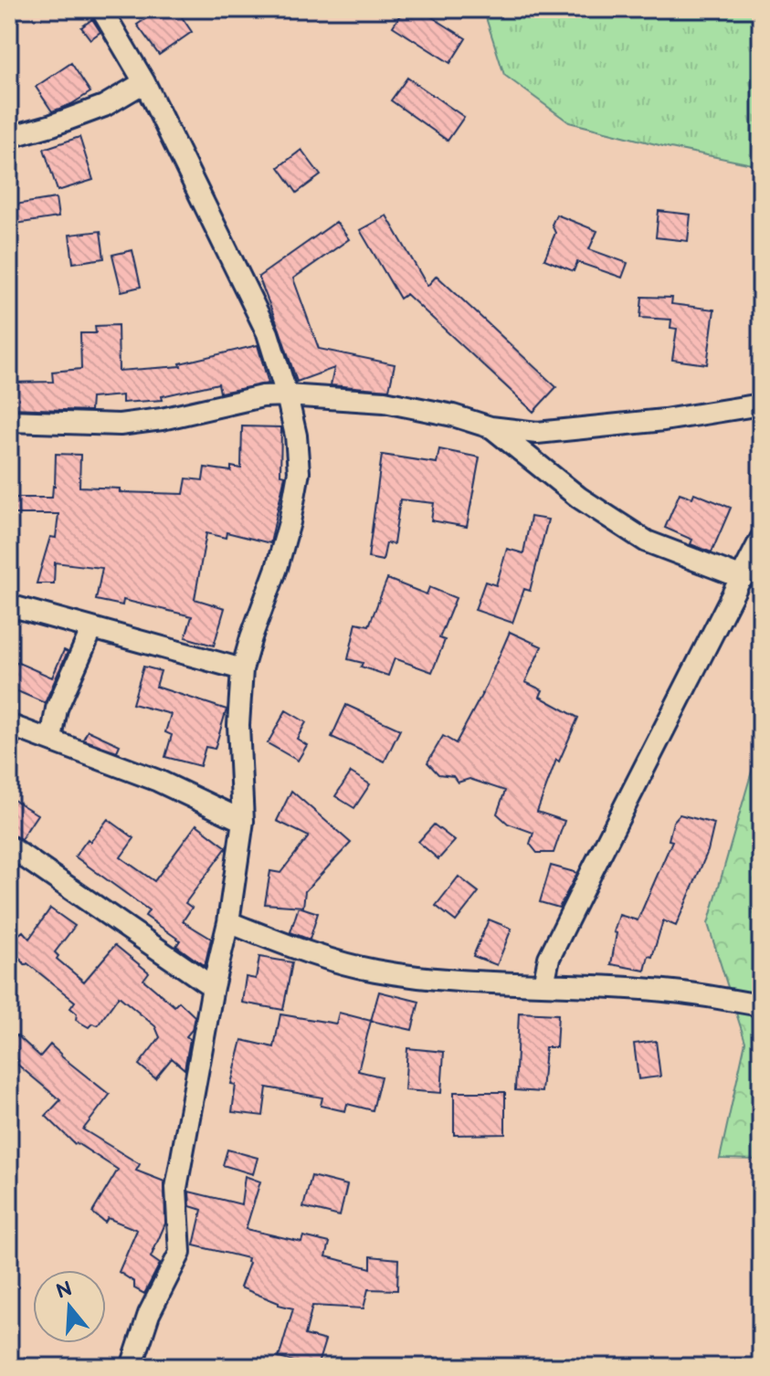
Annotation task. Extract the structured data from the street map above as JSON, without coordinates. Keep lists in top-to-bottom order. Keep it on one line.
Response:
{"north":"top"}
